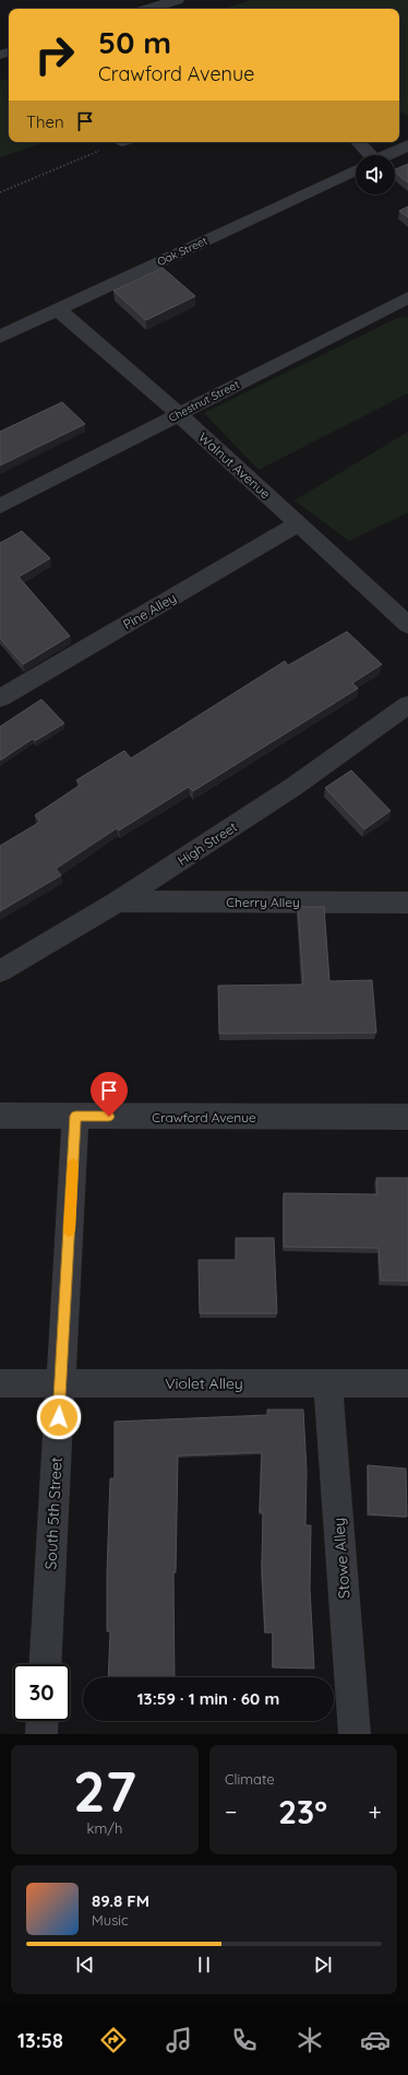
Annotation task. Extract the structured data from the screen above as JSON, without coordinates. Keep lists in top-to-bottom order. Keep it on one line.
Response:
{"streets":{"street":["Oak Street","Chestnut Street","Walnut Avenue","Pine Alley","High Street","Cherry Alley","Crawford Avenue","Violet Alley","South 5th Street","Stowe Alley"]},"crossings":[["Oak Street","Walnut Avenue"],["Chestnut Street","Walnut Avenue"],["Walnut Avenue","Pine Alley"],["High Street","Cherry Alley"],["Crawford Avenue","South 5th Street"],["Violet Alley","South 5th Street"],["Violet Alley","Stowe Alley"]],"page":{"turn":["50 m","Crawford Avenue"],"then":"Then","limit":"30","trip":"13:59 · 1 min · 60 m","tile":[["27","km/h"],"Climate"],"heat":["−","23°","+"],"song":["89.8 FM","Music"],"tabs":"13:58"}}
